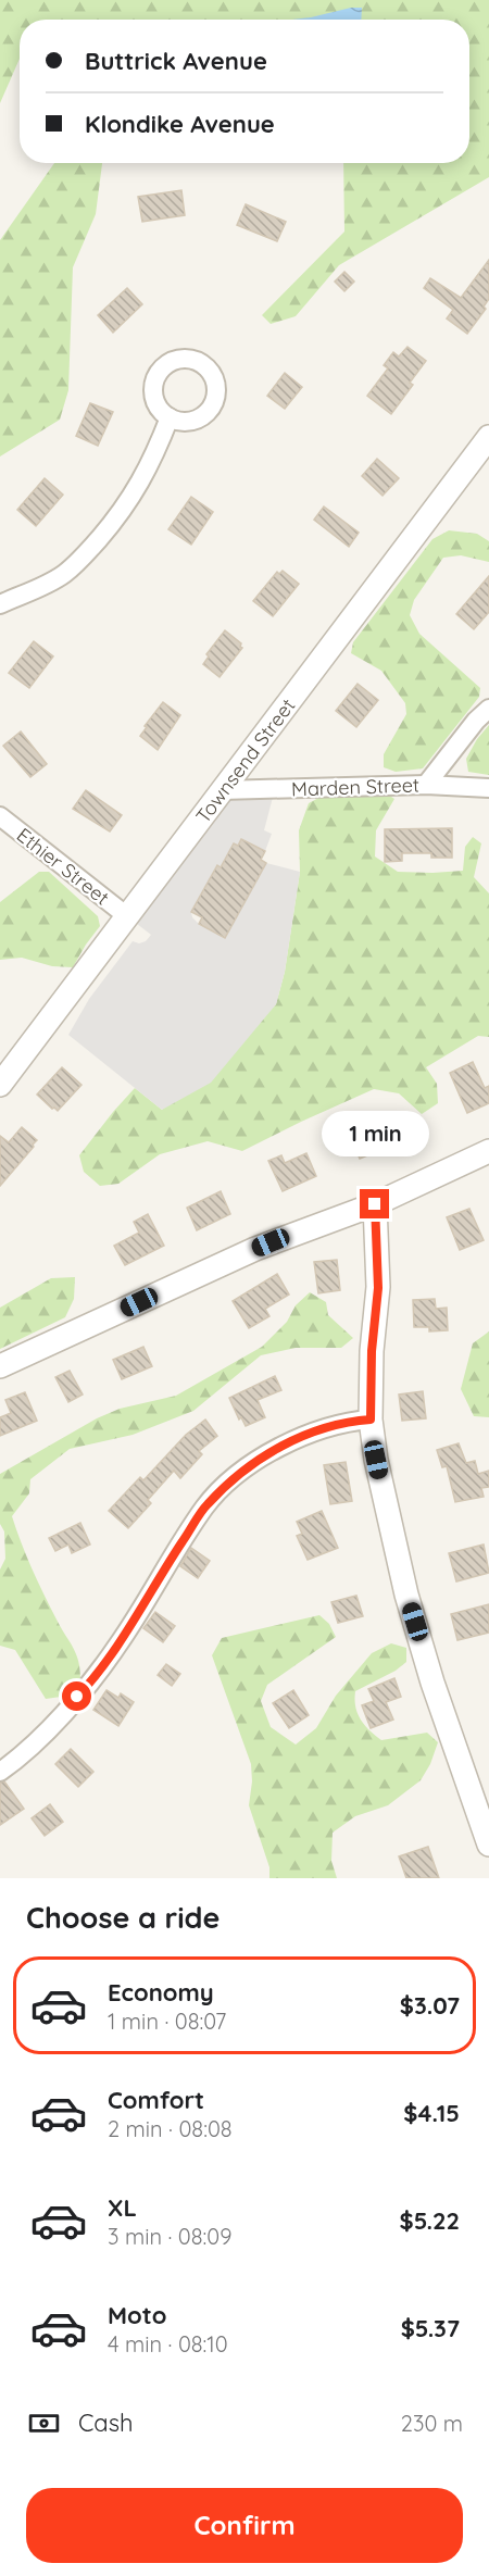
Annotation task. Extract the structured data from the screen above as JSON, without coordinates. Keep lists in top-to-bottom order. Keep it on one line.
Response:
{"streets":{"street":["Townsend Street","Marden Street","Ethier Street"]},"crossings":[["Townsend Street","Marden Street"],["Townsend Street","Ethier Street"]],"page":{"banner":["Buttrick Avenue","Klondike Avenue"],"bubble":"1 min","heading":"Choose a ride","list":[{"name":"Economy","note":"1 min · 08:07","value":"$3.07"},{"name":"Comfort","note":"2 min · 08:08","value":"$4.15"},{"name":"XL","note":"3 min · 08:09","value":"$5.22"},{"name":"Moto","note":"4 min · 08:10","value":"$5.37"}],"pay":["Cash","230 m"],"buttons":"Confirm"}}
